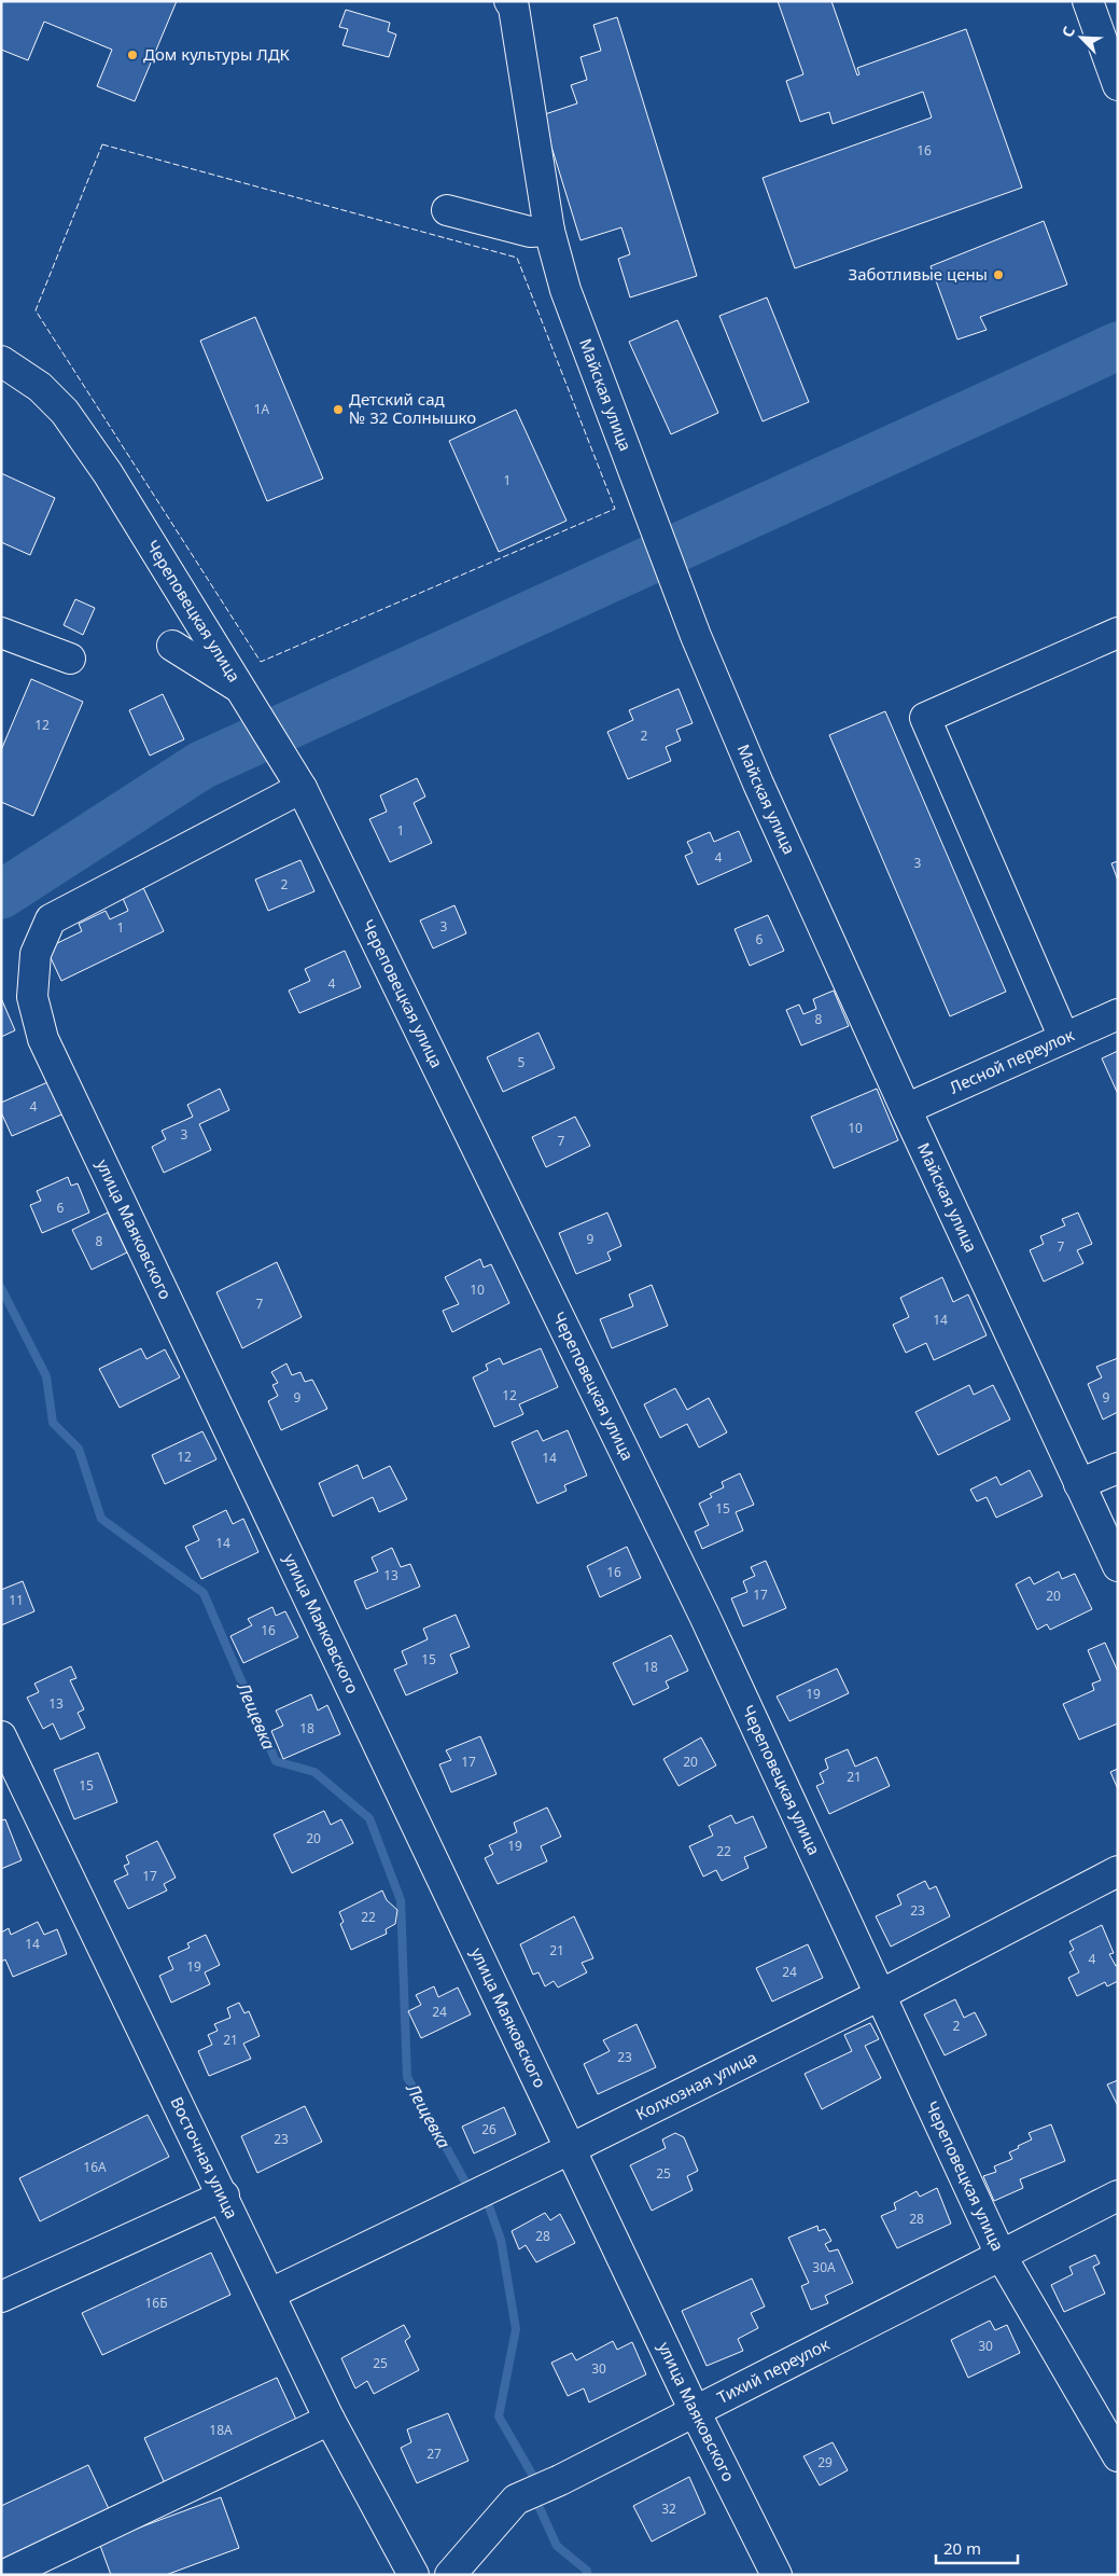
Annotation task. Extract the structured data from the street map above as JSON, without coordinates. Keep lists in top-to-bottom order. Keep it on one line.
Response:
{"streets":{"street":["Майская улица","Череповецкая улица","Лесной переулок","улица Маяковского","Колхозная улица","Восточная улица","Тихий переулок"]},"crossings":[["Майская улица","Лесной переулок"],["Череповецкая улица","улица Маяковского"],["Череповецкая улица","Колхозная улица"],["Череповецкая улица","Тихий переулок"],["улица Маяковского","Колхозная улица"],["улица Маяковского","Тихий переулок"],["Колхозная улица","Восточная улица"]],"water":["Лещевка"],"places":["Дом культуры ЛДК","Заботливые цены","Детский сад № 32 Солнышко"],"house_numbers":["16","1А","1","12","2","1","4","3","2","3","1","6","4","8","5","4","10","3","7","6","9","8","7","10","7","14","12","9","9","12","14","15","14","16","13","17","20","11","16","15","18","19","13","18","17","20","21","15","20","19","22","17","23","22","14","21","4","19","24","24","2","21","23","26","23","16А","25","28","28","30А","16Б","30","25","30","18А","27","29","32"],"scale_bar":"20 m","north":"top left"}
